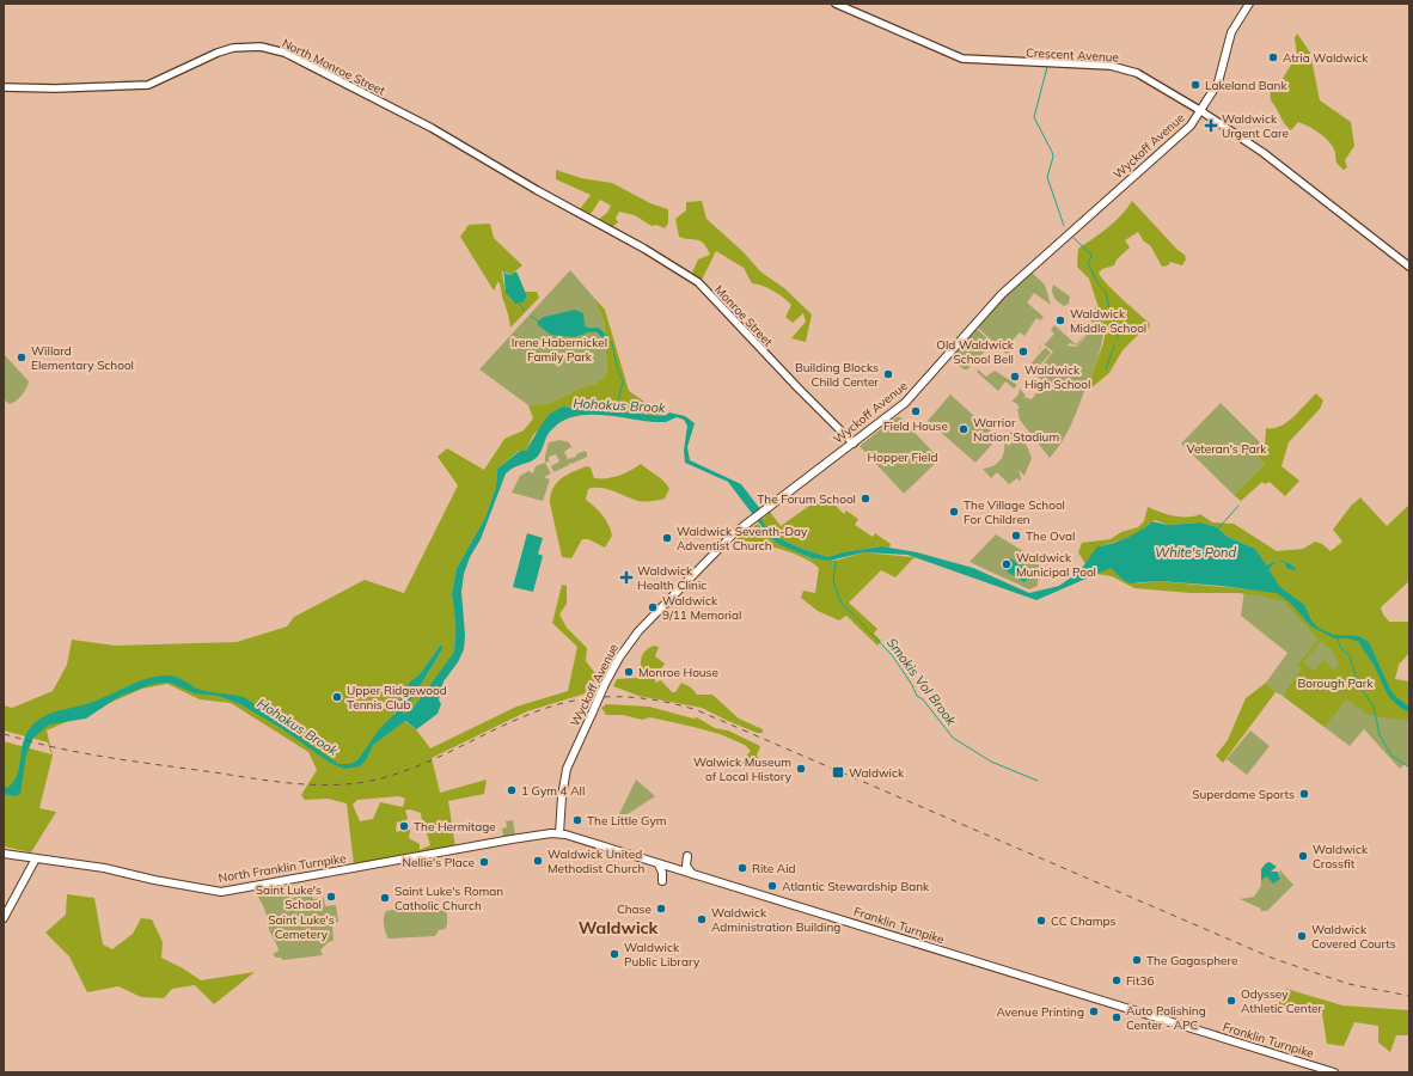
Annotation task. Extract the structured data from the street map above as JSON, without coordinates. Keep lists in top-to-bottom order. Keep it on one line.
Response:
{"streets":{"main road":["Crescent Avenue","North Monroe Street","Wyckoff Avenue","Monroe Street","North Franklin Turnpike","Franklin Turnpike"]},"crossings":[["Crescent Avenue","Wyckoff Avenue"],["North Monroe Street","Monroe Street"],["Wyckoff Avenue","Monroe Street"],["Wyckoff Avenue","Franklin Turnpike"],["North Franklin Turnpike","Franklin Turnpike"]],"districts":["Waldwick"],"water":["Hohokus Brook","White's Pond","Smokis Vol Brook"],"parks":["Irene Habernickel Family Park","Veteran's Park","Hopper Field","Borough Park","Saint Luke's Cemetery"],"places":{"other":["Atria Waldwick","Lakeland Bank","Waldwick Middle School","Old Waldwick School Bell","Willard Elementary School","Building Blocks Child Center","Waldwick High School","Field House","Warrior Nation Stadium","The Forum School","The Village School For Children","The Oval","Waldwick Seventh-Day Adventist Church","Waldwick Municipal Pool","Waldwick 9/11 Memorial","Monroe House","Upper Ridgewood Tennis Club","Walwick Museum of Local History","1 Gym 4 All","Superdome Sports","The Little Gym","The Hermitage","Waldwick Crossfit","Waldwick United Methodist Church","Nellie's Place","Rite Aid","Atlantic Stewardship Bank","Saint Luke's School","Saint Luke's Roman Catholic Church","Chase","Waldwick Administration Building","CC Champs","Waldwick Covered Courts","Waldwick Public Library","The Gagasphere","Fit36","Odyssey Athletic Center","Avenue Printing","Auto Polishing Center - APC"],"health":["Waldwick Urgent Care","Waldwick Health Clinic"],"transit":["Waldwick"]}}
